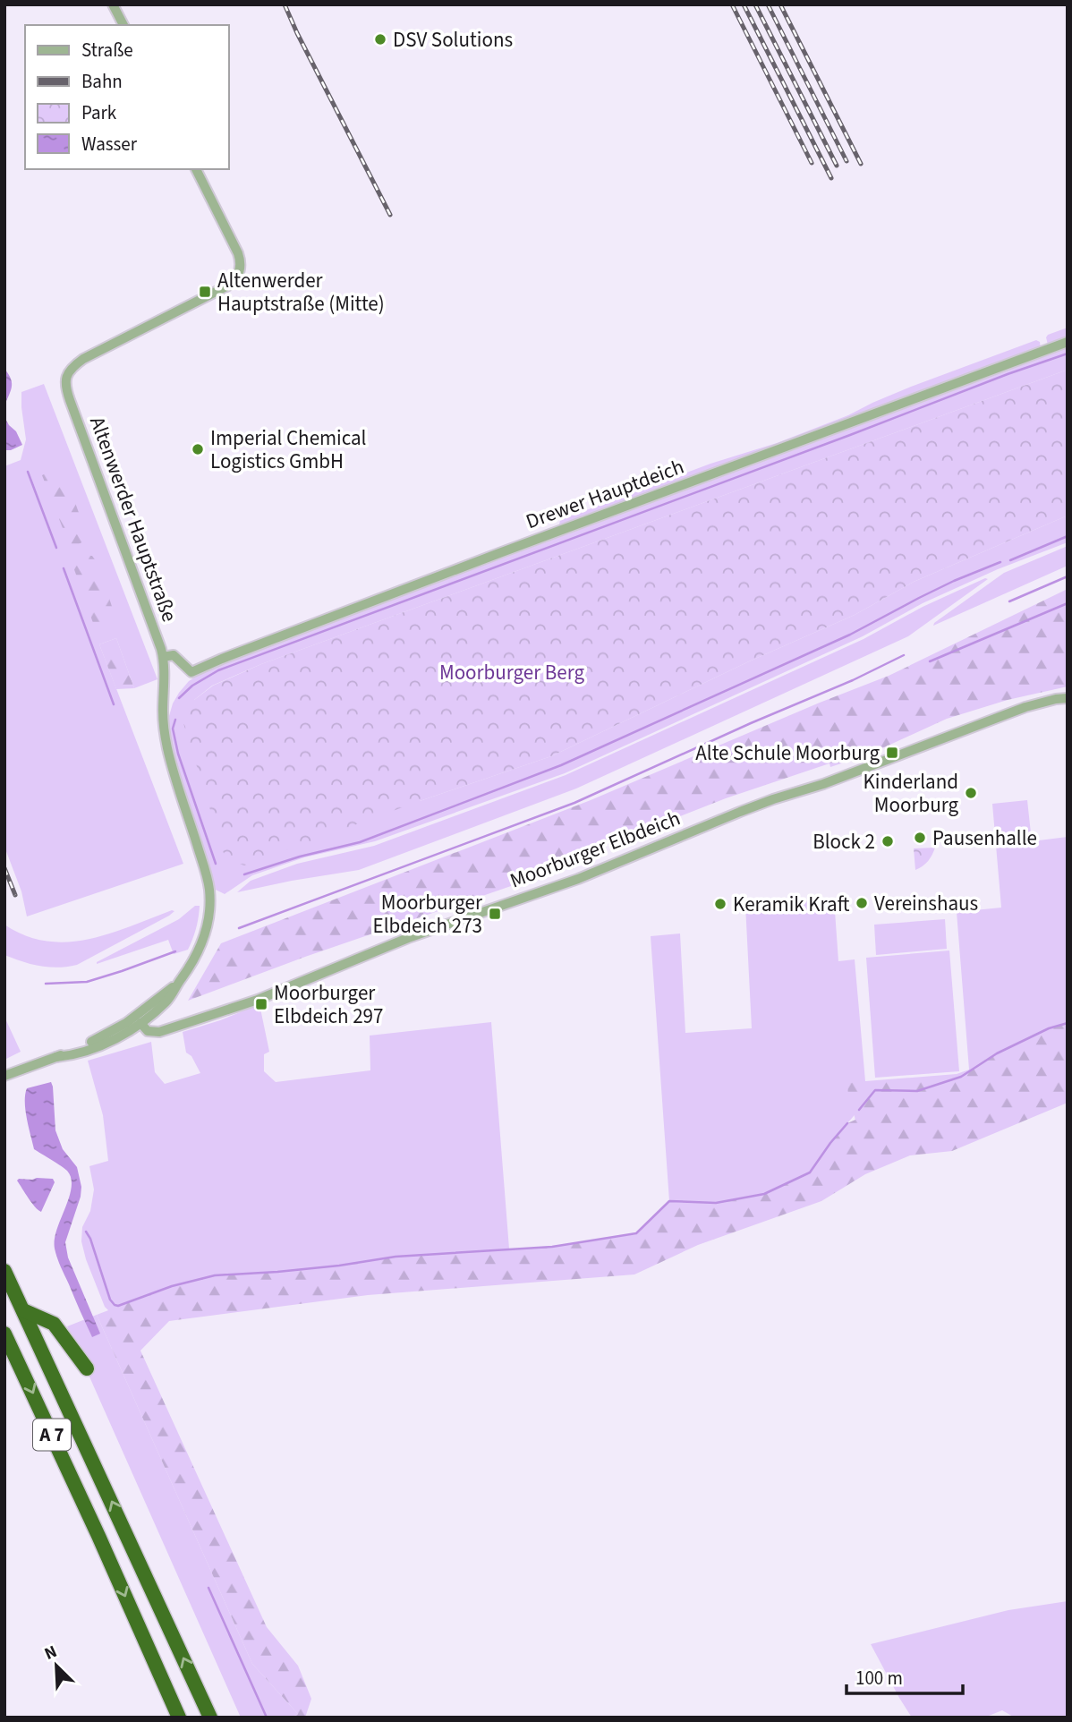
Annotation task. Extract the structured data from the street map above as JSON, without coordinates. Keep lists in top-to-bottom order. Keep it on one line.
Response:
{"streets":{"highway":["A 7"],"street":["Drewer Hauptdeich","Altenwerder Hauptstraße","Moorburger Elbdeich"]},"crossings":[["Drewer Hauptdeich","Altenwerder Hauptstraße"],["Altenwerder Hauptstraße","Moorburger Elbdeich"]],"parks":["Moorburger Berg"],"places":{"other":["DSV Solutions","Imperial Chemical Logistics GmbH","Kinderland Moorburg","Pausenhalle","Block 2","Vereinshaus","Keramik Kraft"],"transit":["Altenwerder Hauptstraße (Mitte)","Alte Schule Moorburg","Moorburger Elbdeich 273","Moorburger Elbdeich 297"]},"legend":["Straße","Bahn","Park","Wasser"],"scale_bar":"100 m","north":"top left"}
